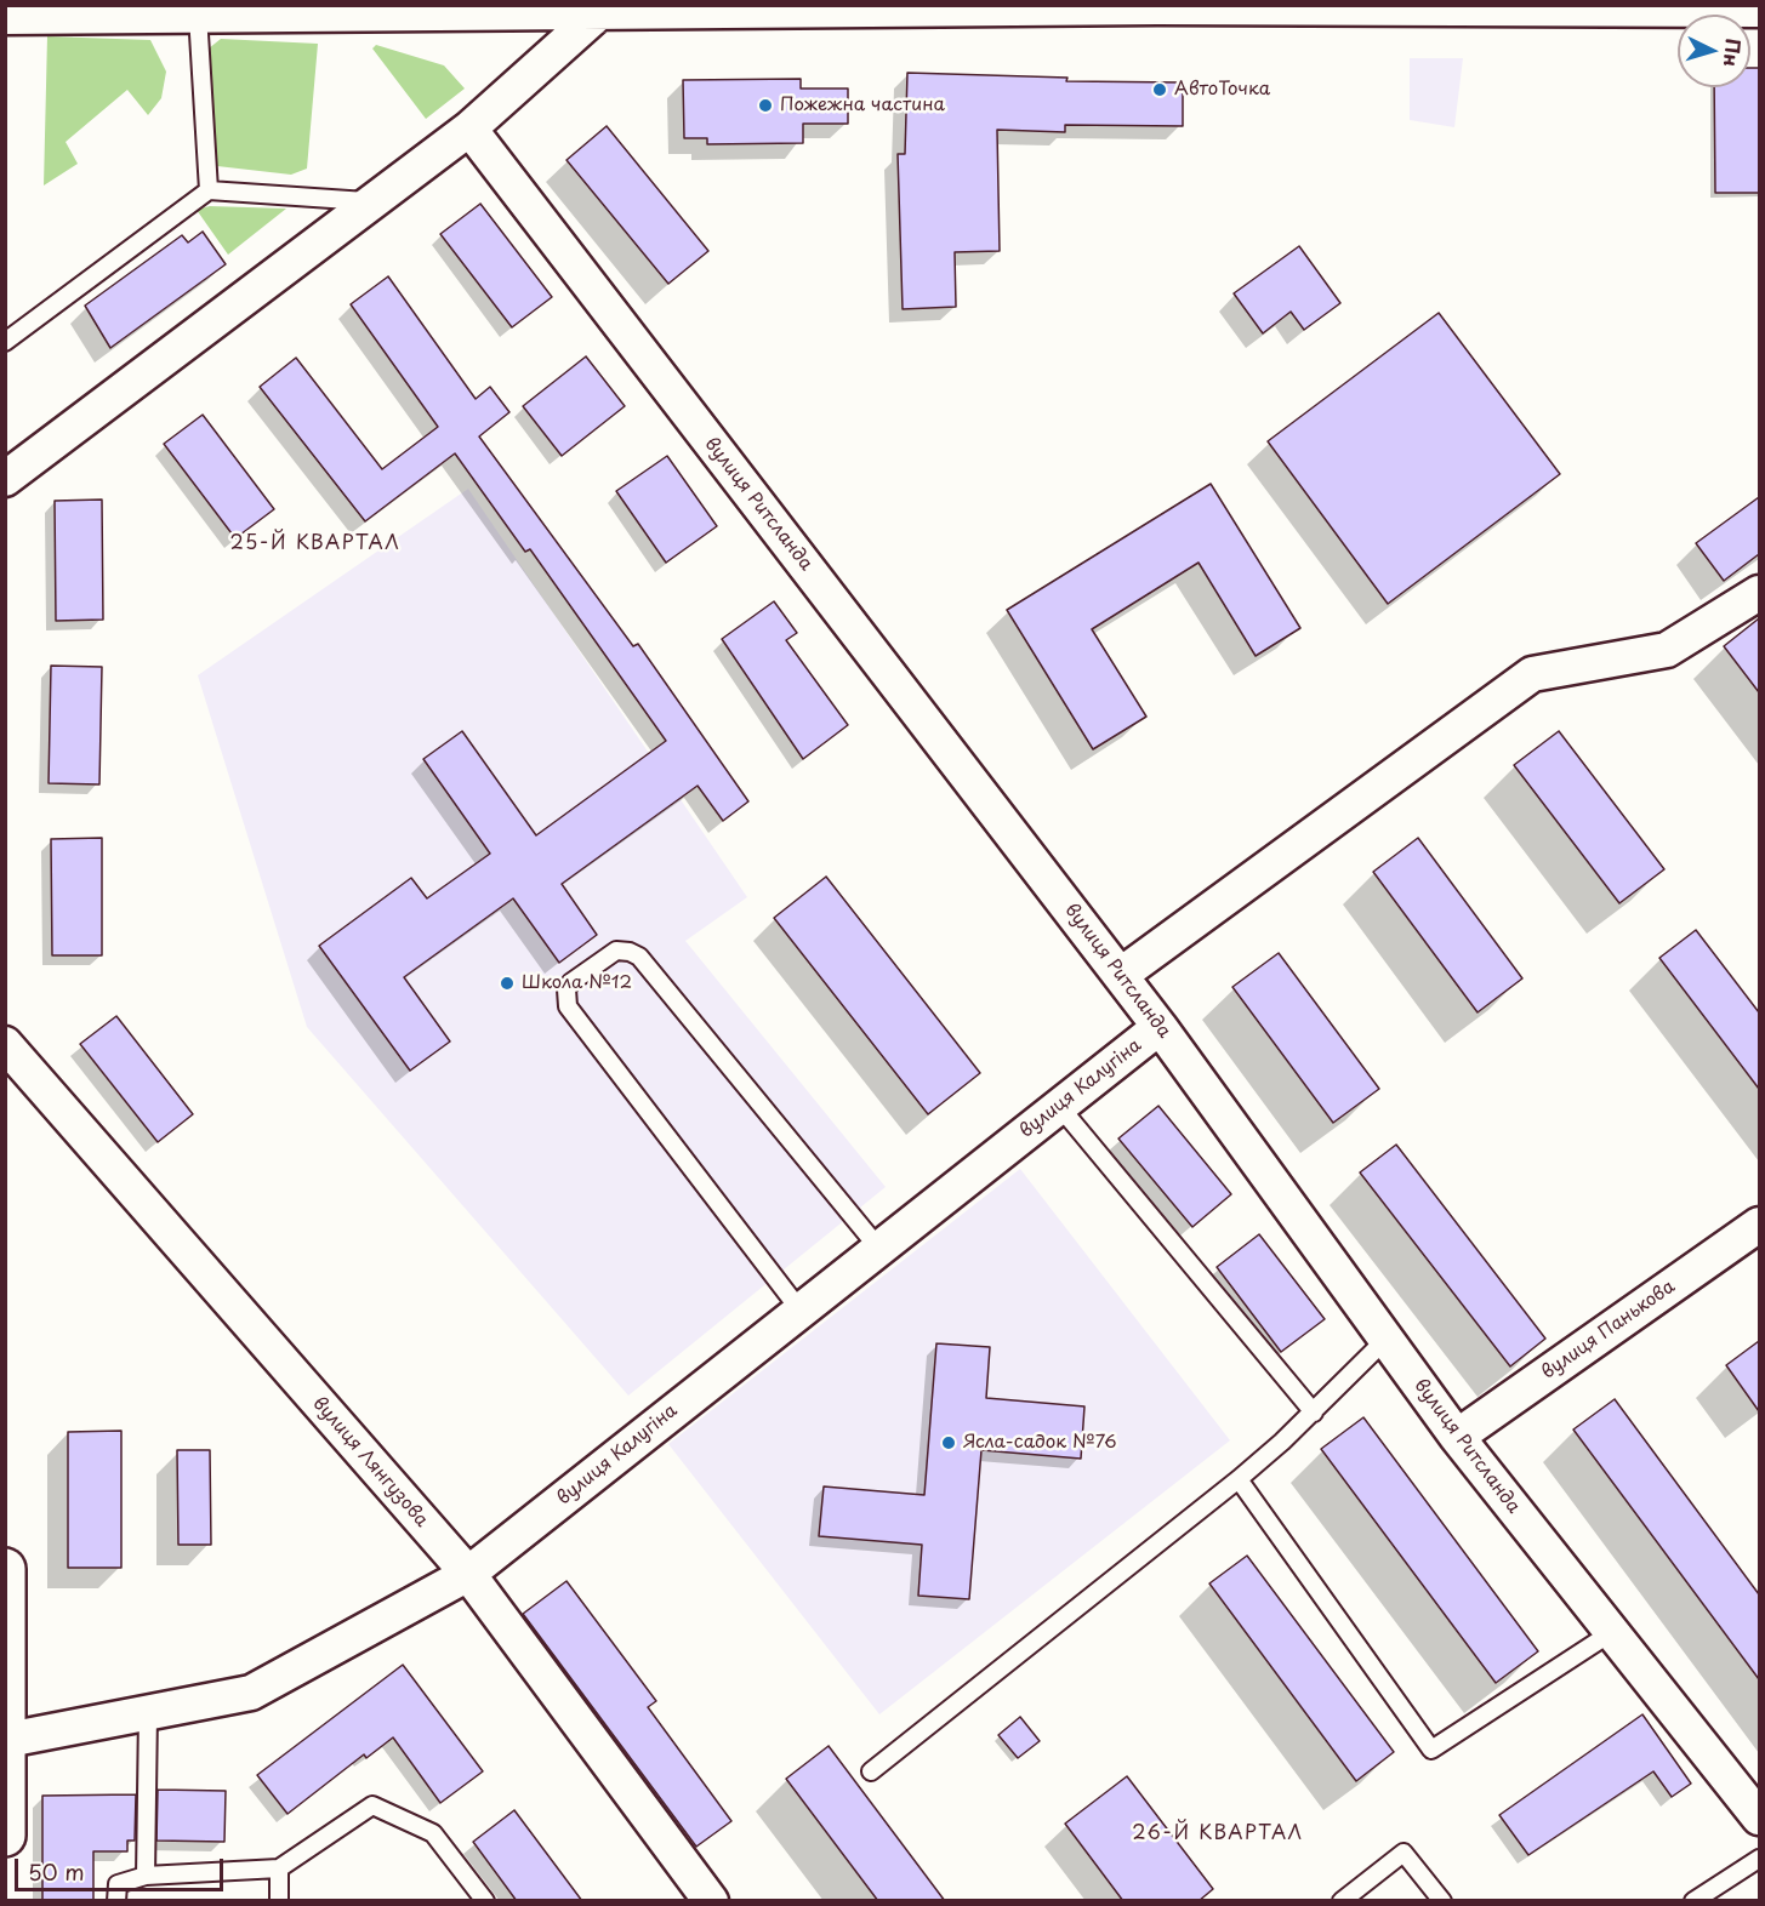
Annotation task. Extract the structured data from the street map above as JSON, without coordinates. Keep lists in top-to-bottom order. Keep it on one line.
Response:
{"streets":{"street":["вулиця Ритсланда","вулиця Калугіна","вулиця Панькова","вулиця Лянгузова"]},"crossings":[["вулиця Ритсланда","вулиця Калугіна"],["вулиця Ритсланда","вулиця Панькова"],["вулиця Калугіна","вулиця Лянгузова"]],"districts":["25-Й КВАРТАЛ","26-Й КВАРТАЛ"],"places":["АвтоТочка","Пожежна частина","Школа №12","Ясла-садок №76"],"scale_bar":"50 m","north":"right"}
